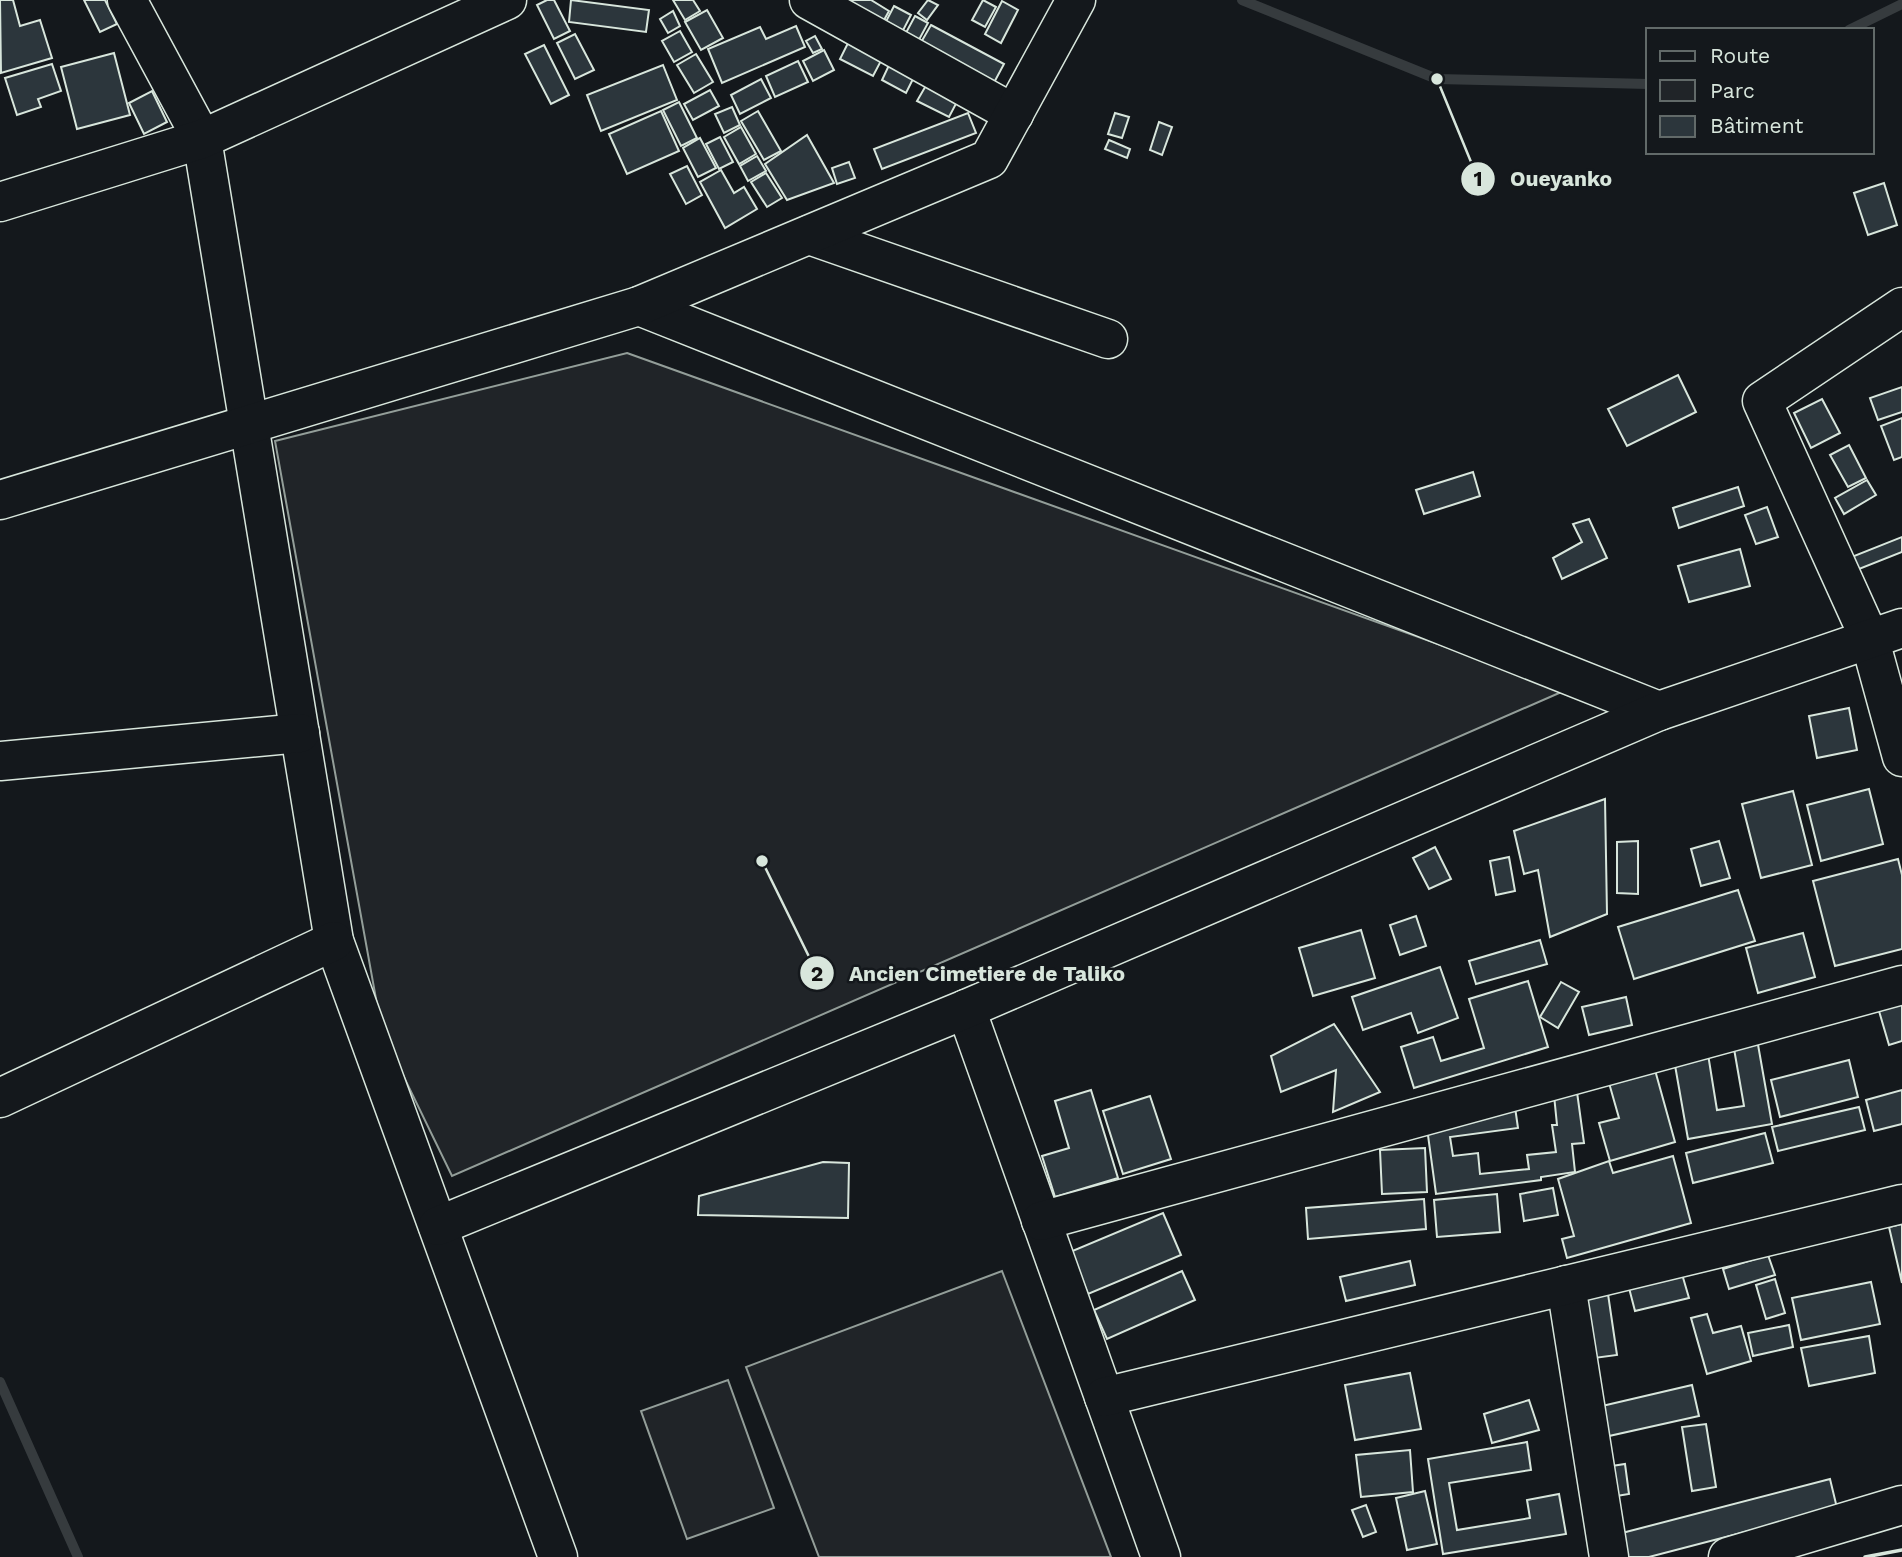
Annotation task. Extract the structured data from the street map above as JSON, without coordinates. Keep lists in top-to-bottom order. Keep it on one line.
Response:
{"places":["Oueyanko","Ancien Cimetiere de Taliko"],"legend":["Route","Parc","Bâtiment"]}
